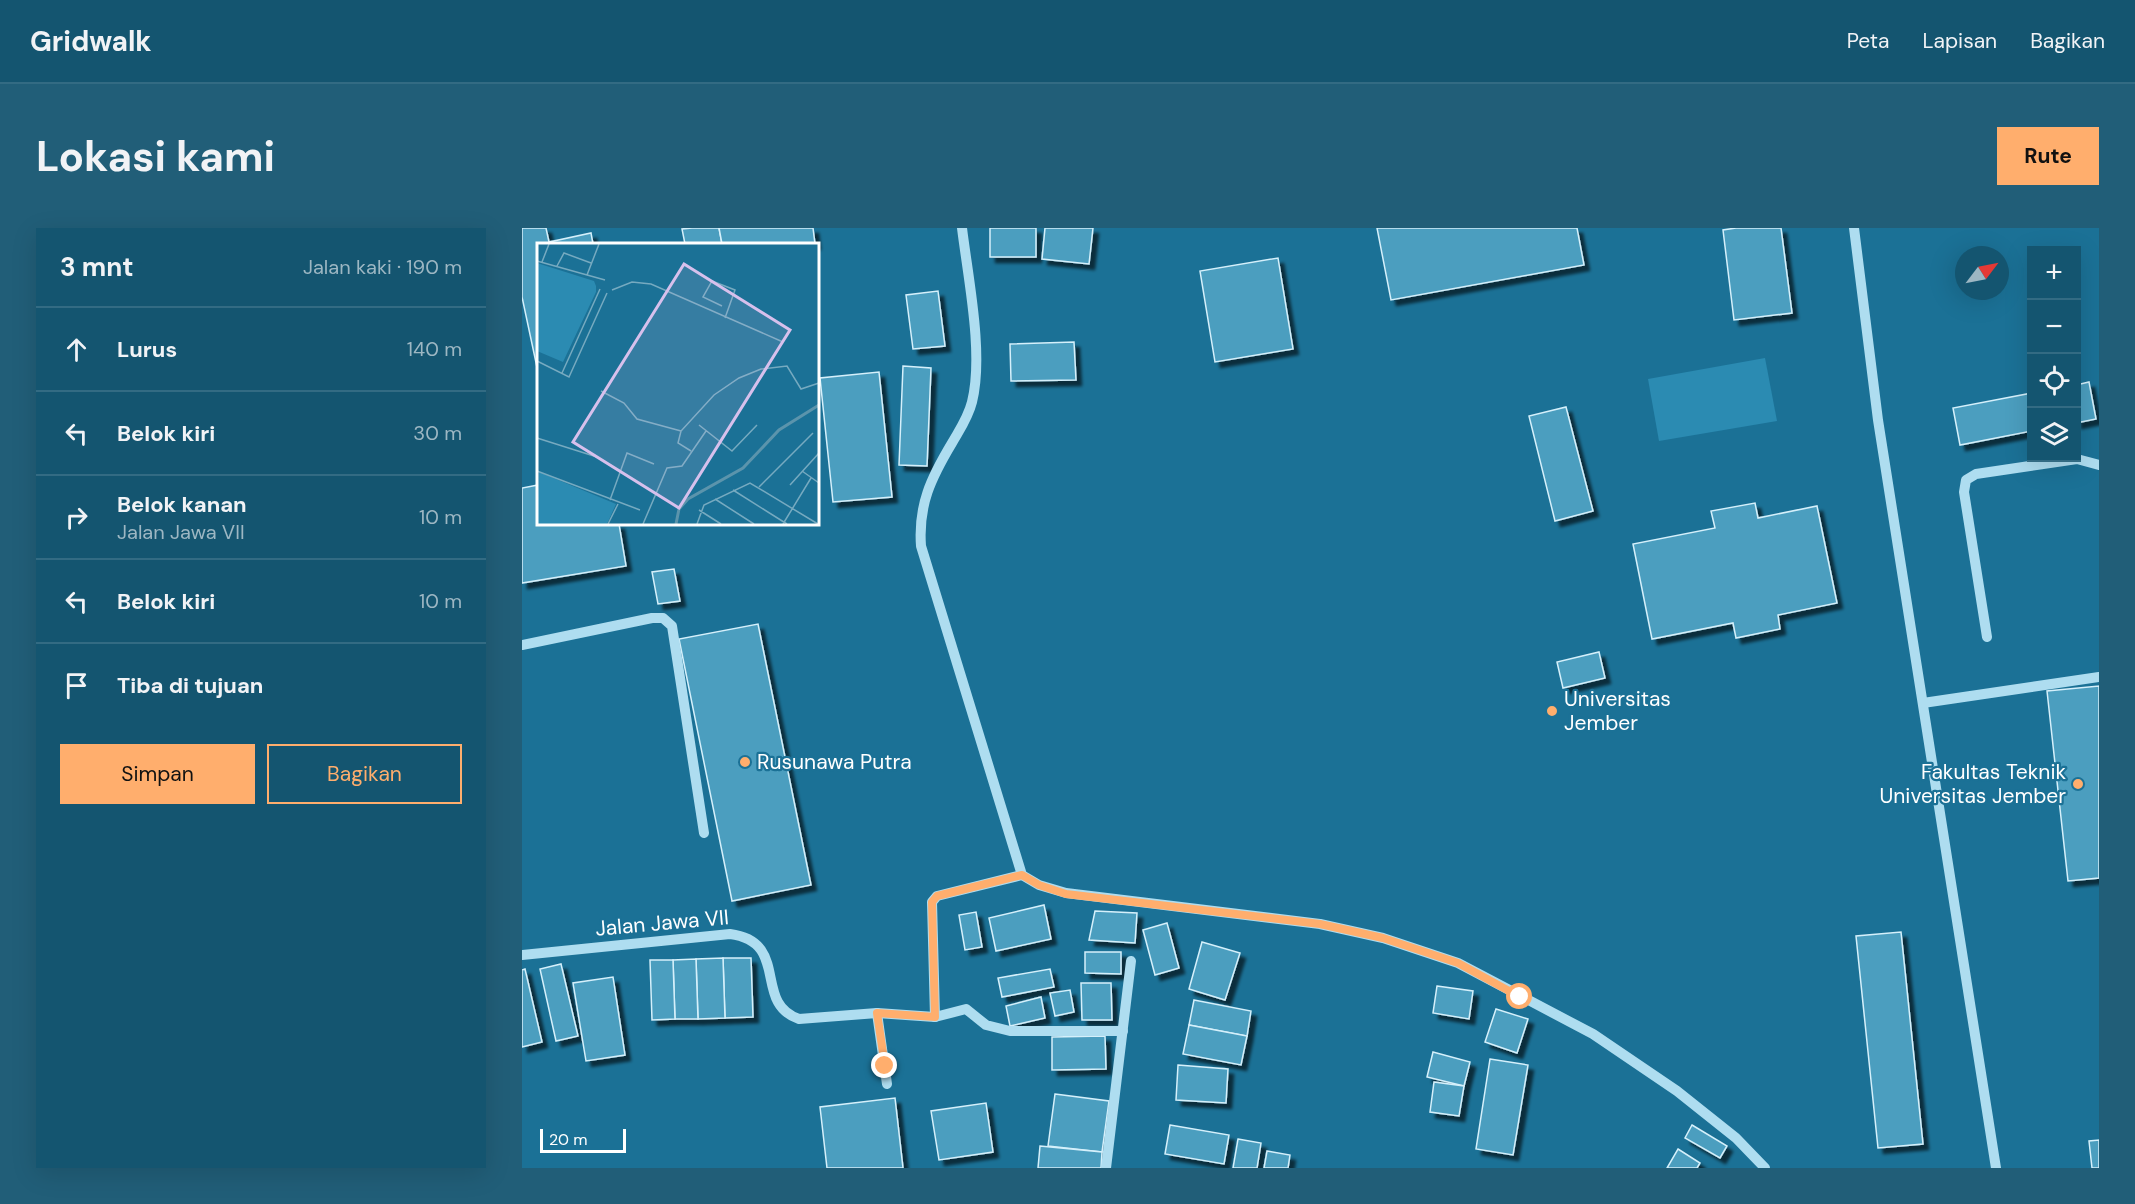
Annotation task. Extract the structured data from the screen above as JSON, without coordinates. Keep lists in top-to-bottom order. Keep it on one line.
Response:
{"streets":{"street":["Jalan Jawa VII"]},"places":["Universitas Jember","Rusunawa Putra","Fakultas Teknik Universitas Jember"],"scale_bar":"20 m","north":"top right","page":{"header":"Gridwalk","nav":["Peta","Lapisan","Bagikan"],"buttons":["Rute",["Simpan","Bagikan"]],"title":"Lokasi kami","heading":["3 mnt","Jalan kaki · 190 m"],"map_buttons":["+","−"],"list":[["Lurus","140 m"],["Belok kiri","30 m"],["Belok kanan","Jalan Jawa VII","10 m"],["Belok kiri","10 m"],"Tiba di tujuan"],"scale":"20 m"}}
